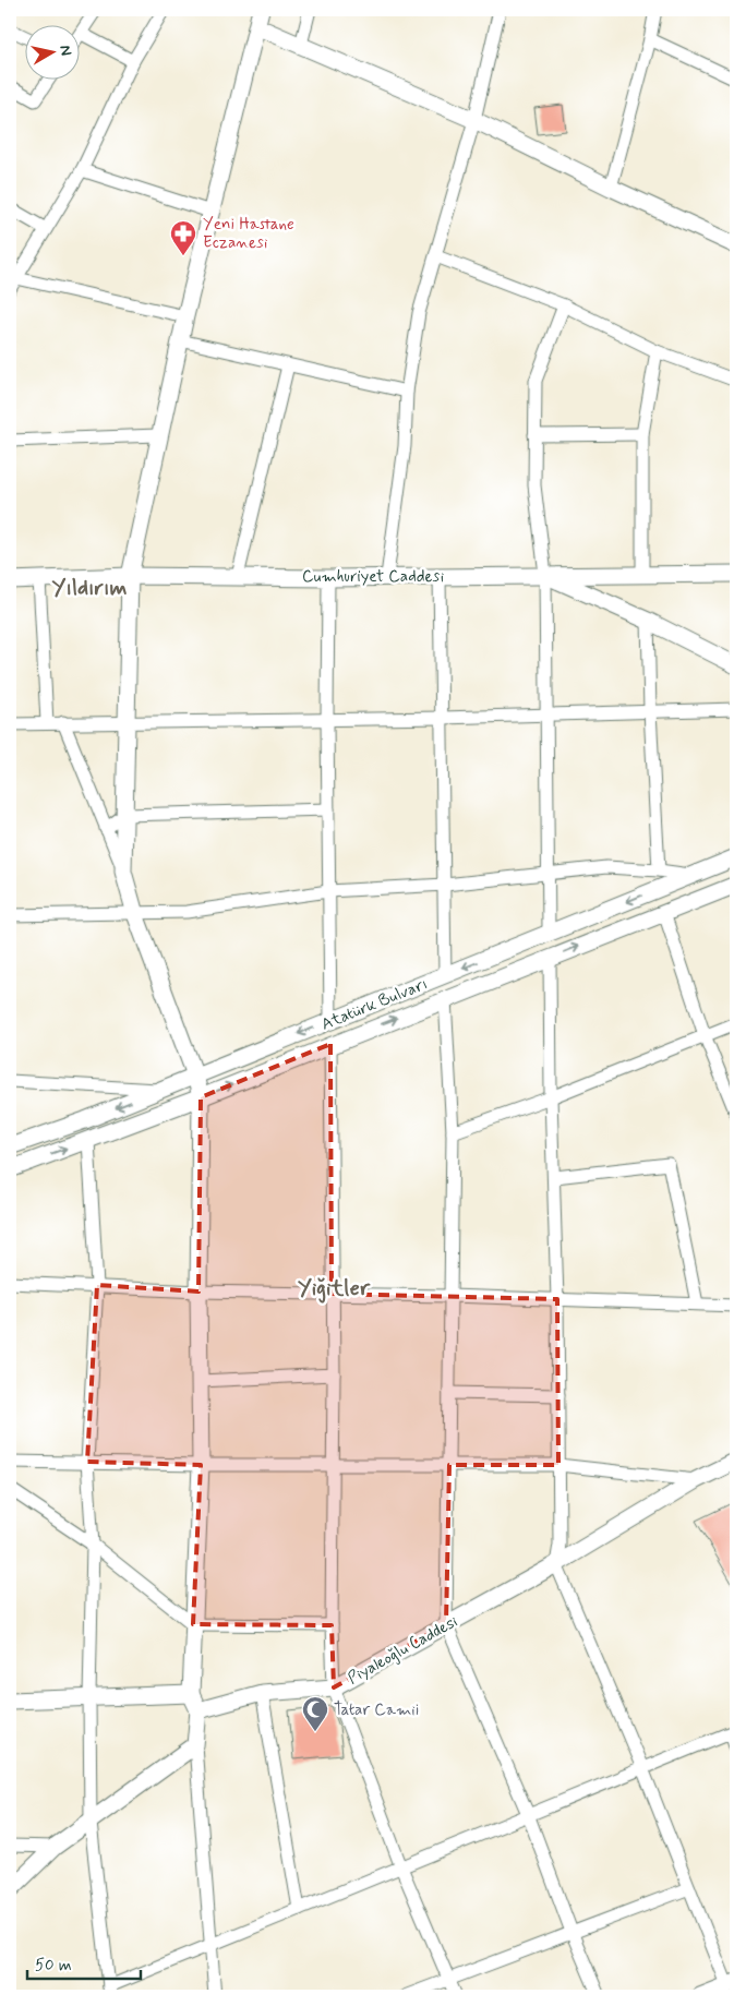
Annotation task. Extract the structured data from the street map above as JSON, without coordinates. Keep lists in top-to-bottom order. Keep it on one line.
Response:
{"streets":{"street":["Cumhuriyet Caddesi","Atatürk Bulvarı","Piyaleoğlu Caddesi"]},"districts":["Yıldırım","Yiğitler"],"places":{"pharmacy":["Yeni Hastane Eczanesi"],"mosque":["Tatar Camii"]},"scale_bar":"50 m","north":"right"}
